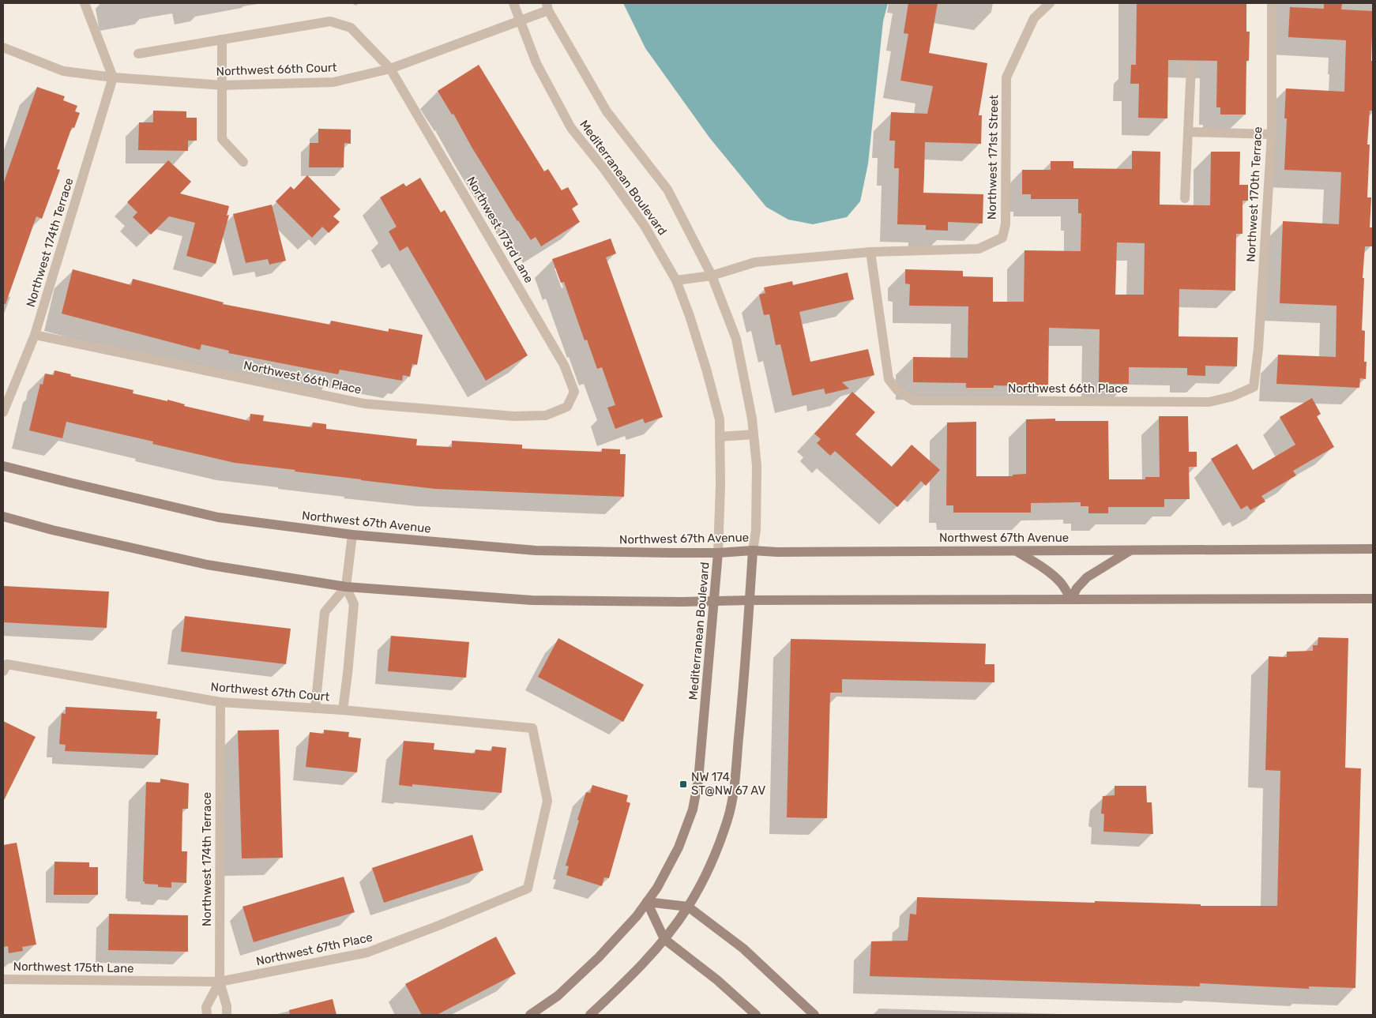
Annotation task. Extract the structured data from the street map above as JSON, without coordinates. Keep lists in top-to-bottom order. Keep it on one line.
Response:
{"streets":{"main road":["Mediterranean Boulevard","Northwest 67th Avenue"],"street":["Northwest 66th Court","Northwest 171st Street","Northwest 17Oth Terrace","Northwest 173rd Lane","Northwest 174th Terrace","Northwest 66th Place","Northwest 67th Court","Northwest 67th Place","Northwest 175th Lane"]},"crossings":[["Northwest 66th Court","Mediterranean Boulevard"],["Northwest 66th Court","Northwest 173rd Lane"],["Northwest 66th Court","Northwest 174th Terrace"],["Northwest 171st Street","Northwest 66th Place"],["Mediterranean Boulevard","Northwest 67th Avenue"],["Northwest 17Oth Terrace","Northwest 66th Place"],["Northwest 173rd Lane","Northwest 66th Place"],["Northwest 174th Terrace","Northwest 66th Place"],["Northwest 174th Terrace","Northwest 67th Court"],["Northwest 174th Terrace","Northwest 67th Place"],["Northwest 67th Court","Northwest 67th Place"],["Northwest 67th Place","Northwest 175th Lane"]],"places":{"transit":["NW 174 ST@NW 67 AV"]}}
